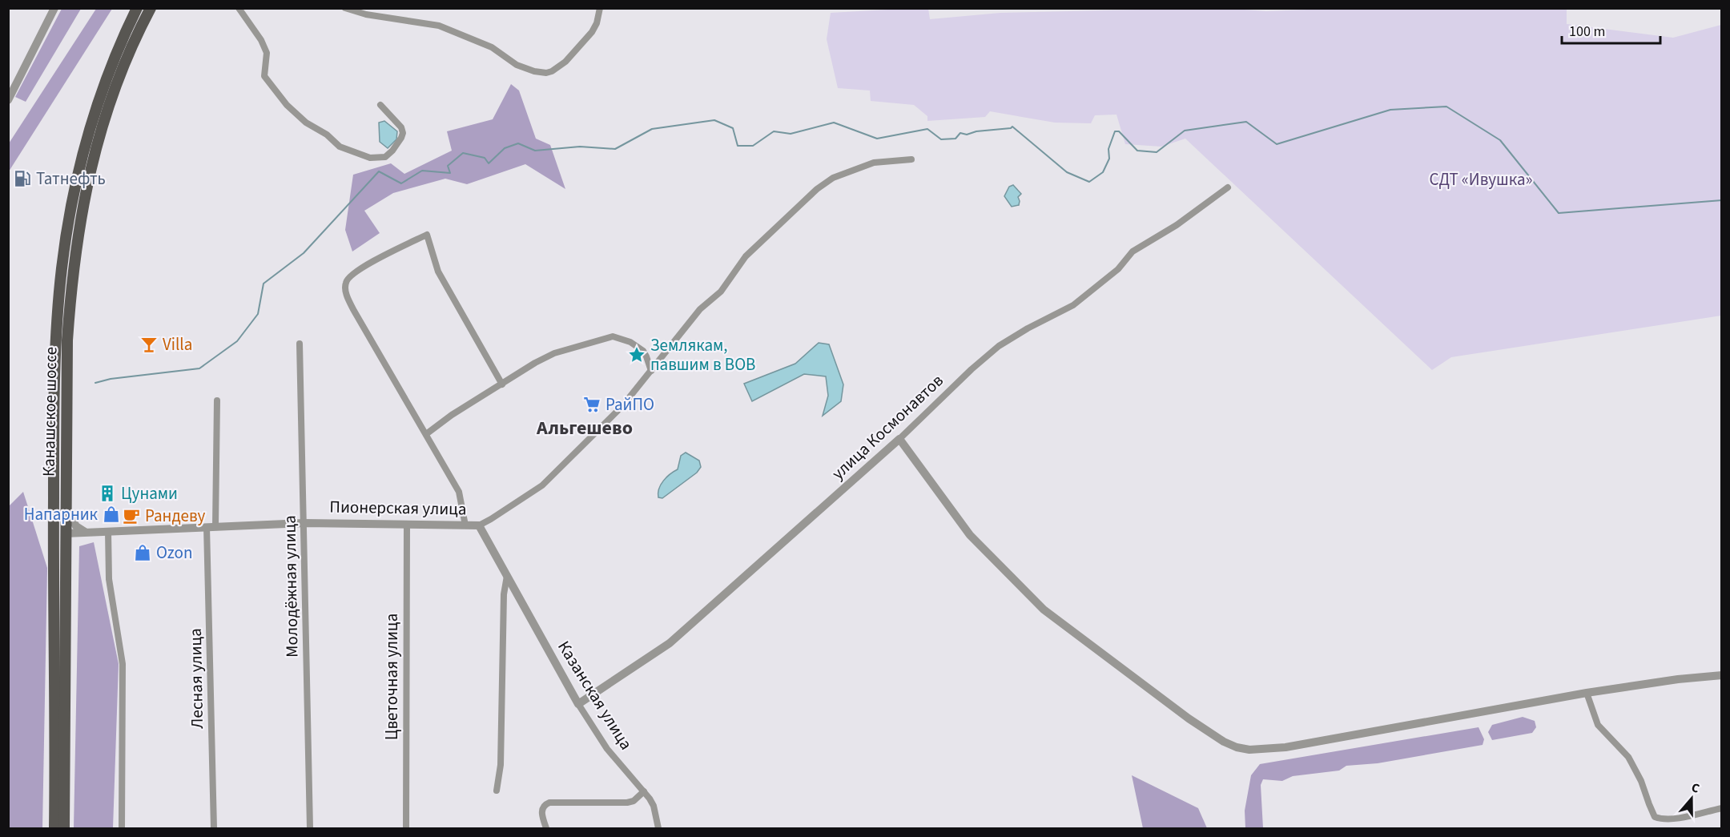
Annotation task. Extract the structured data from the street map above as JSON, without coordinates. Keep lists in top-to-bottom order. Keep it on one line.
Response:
{"streets":{"main road":["Канашское шоссе","Пионерская улица"],"street":["улица Космонавтов","Молодёжная улица","Цветочная улица","Лесная улица","Казанская улица"]},"crossings":[["Канашское шоссе","Пионерская улица"],["улица Космонавтов","Казанская улица"],["Пионерская улица","Молодёжная улица"],["Пионерская улица","Цветочная улица"],["Пионерская улица","Лесная улица"],["Пионерская улица","Казанская улица"]],"districts":["Альгешево"],"parks":["СДТ «Ивушка»"],"places":{"fuel station":["Татнефть"],"bar":["Villa"],"place":["Землякам, павшим в ВОВ"],"supermarket":["РайПО"],"building":["Цунами"],"shop":["Напарник","Ozon"],"cafe":["Рандеву"]},"scale_bar":"100 m","north":"top"}
